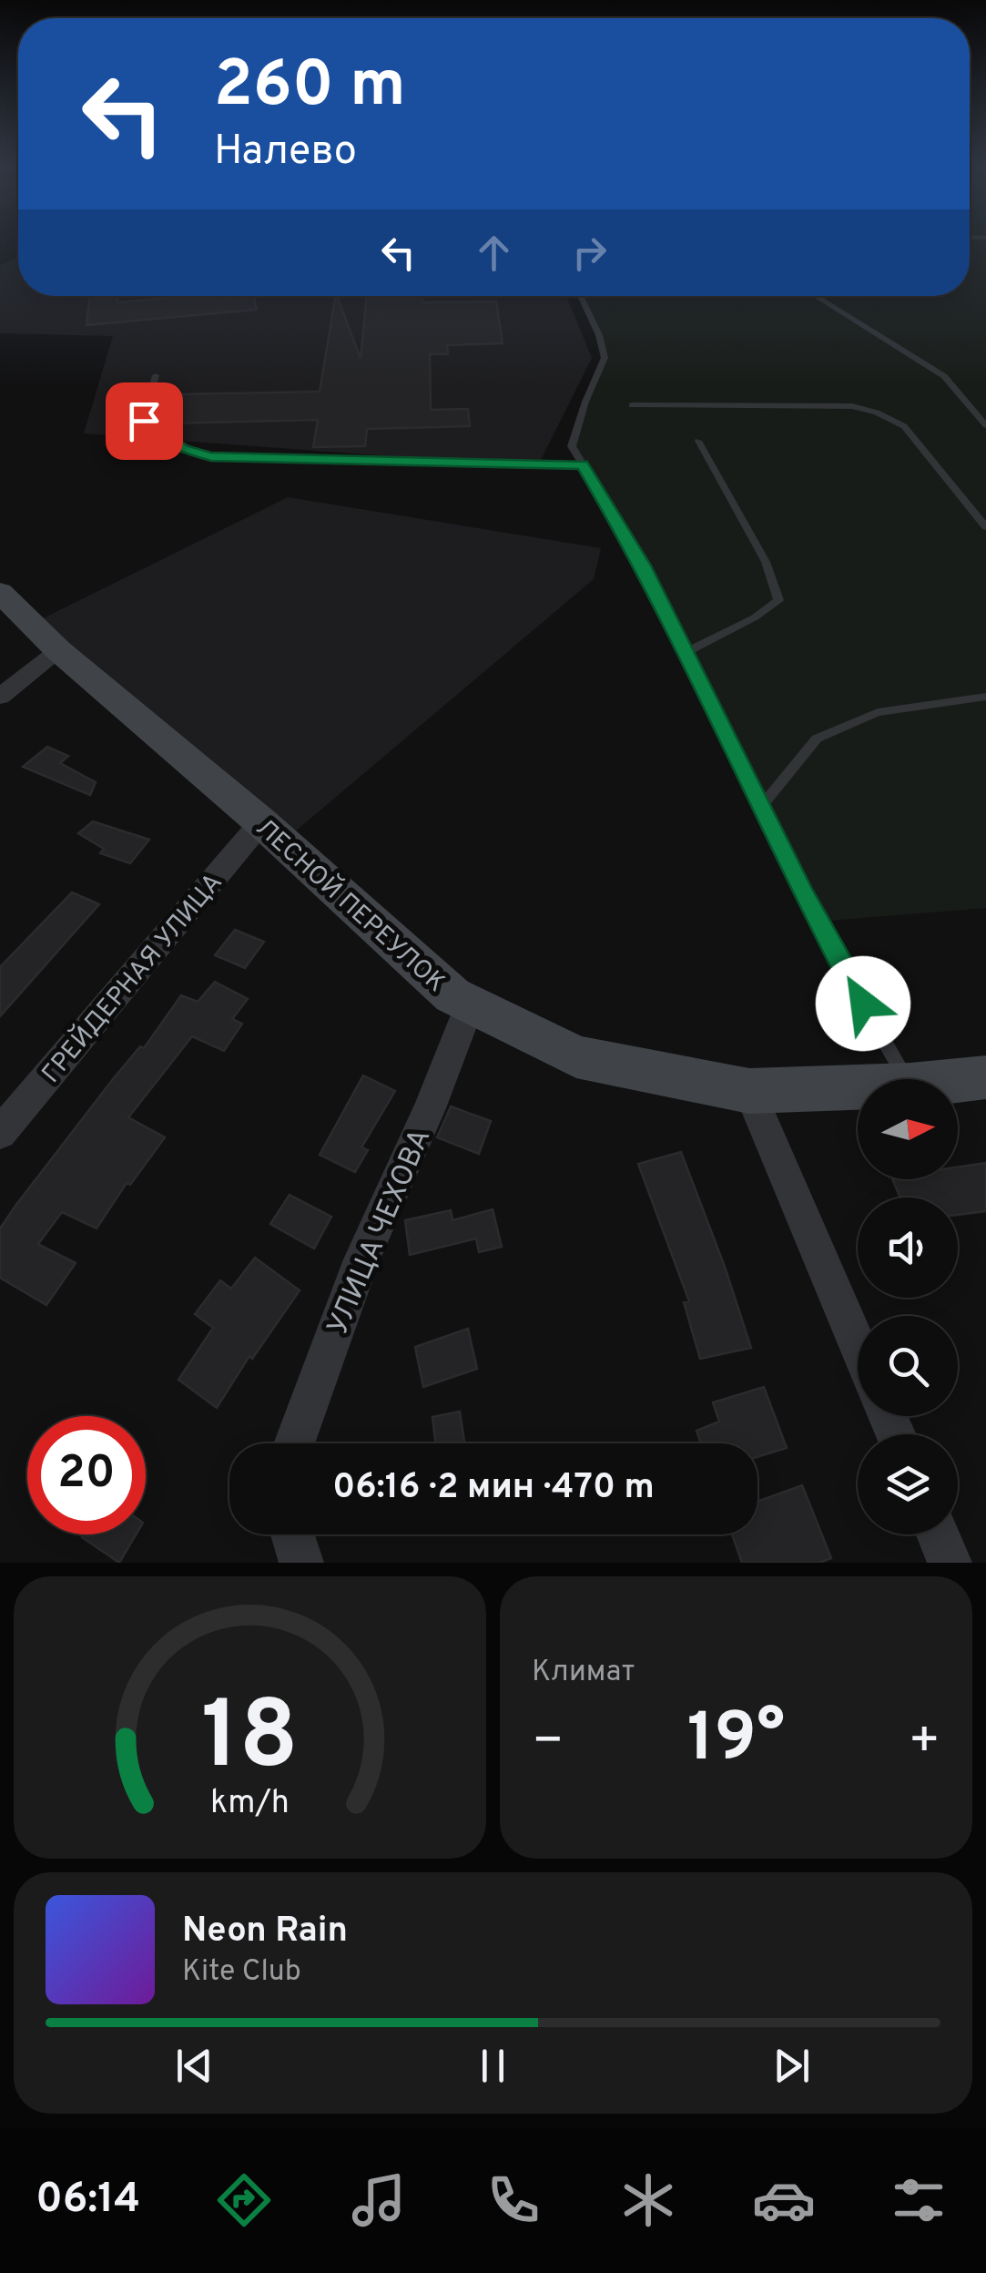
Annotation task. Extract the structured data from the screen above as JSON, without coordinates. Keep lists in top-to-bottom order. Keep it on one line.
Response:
{"streets":{"main road":["ЛЕСНОЙ ПЕРЕУЛОК"],"street":["ГРЕЙДЕРНАЯ УЛИЦА","УЛИЦА ЧЕХОВА"]},"crossings":[["ЛЕСНОЙ ПЕРЕУЛОК","ГРЕЙДЕРНАЯ УЛИЦА"],["ЛЕСНОЙ ПЕРЕУЛОК","УЛИЦА ЧЕХОВА"]],"north":"right","page":{"turn":["260 m","Налево"],"limit":"20","trip":"06:16 · 2 мин · 470 m","tile":"Климат","heat":["−","19°","+"],"song":["Neon Rain","Kite Club"],"tabs":"06:14","gauge":["18","km/h"]}}
